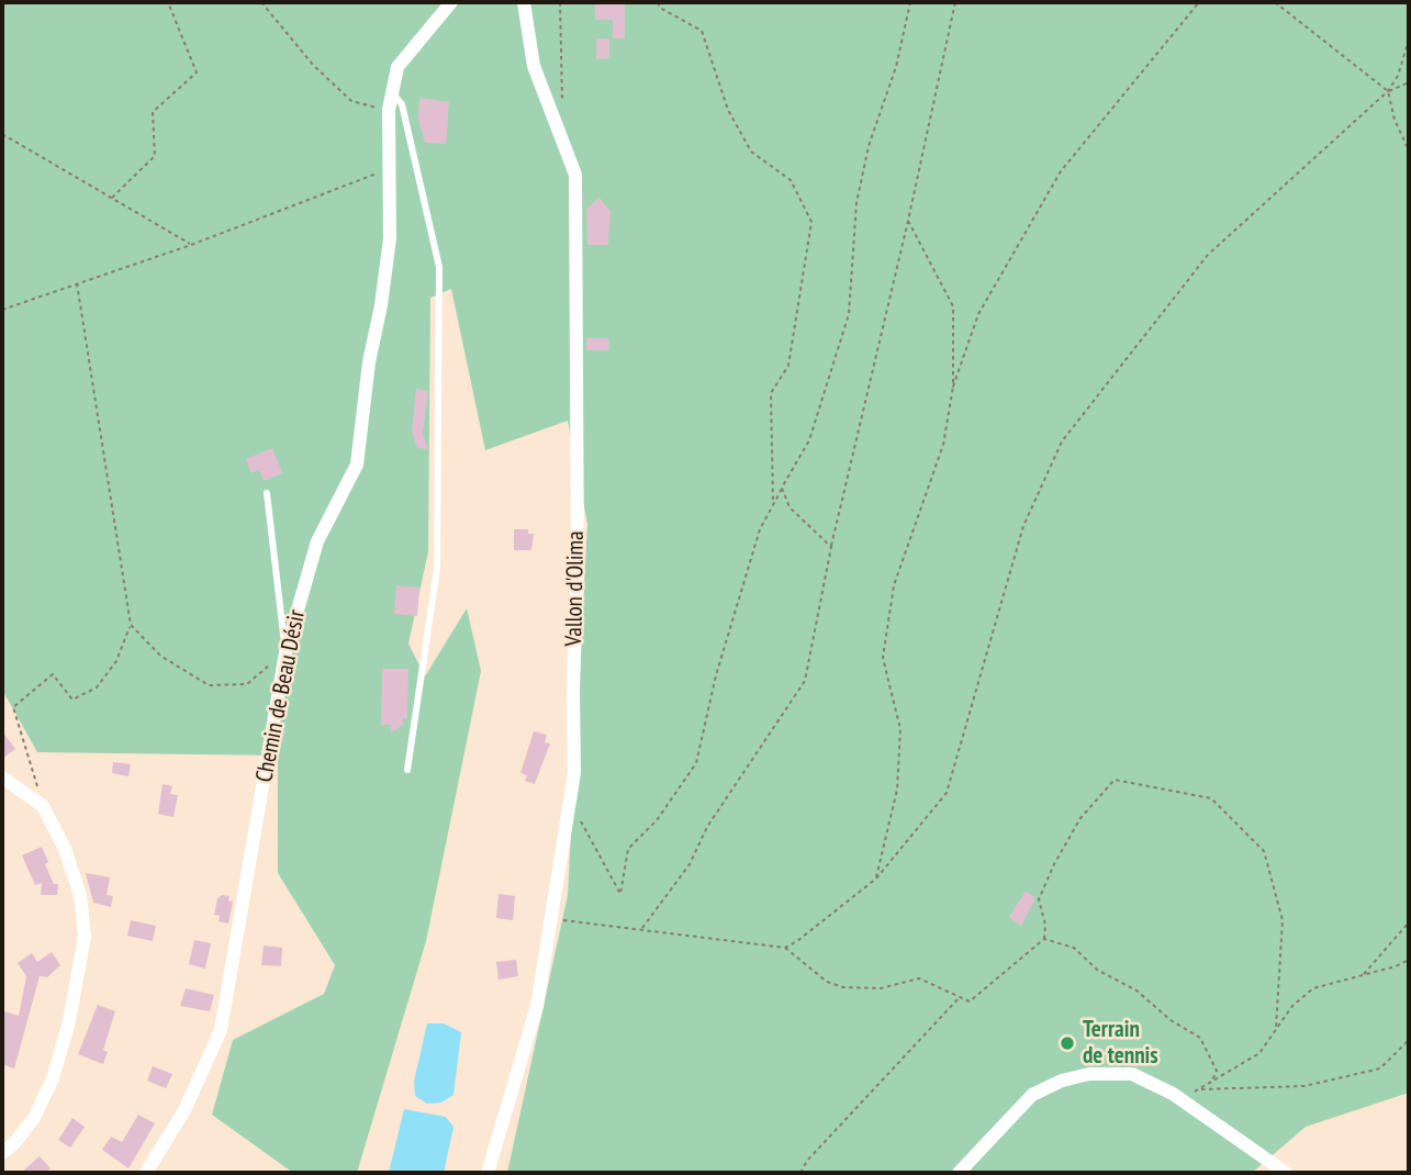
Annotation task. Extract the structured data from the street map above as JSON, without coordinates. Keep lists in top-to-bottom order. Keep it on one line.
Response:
{"streets":{"street":["Vallon d'Olima","Chemin de Beau Désir"]},"places":["Terrain de tennis"]}
